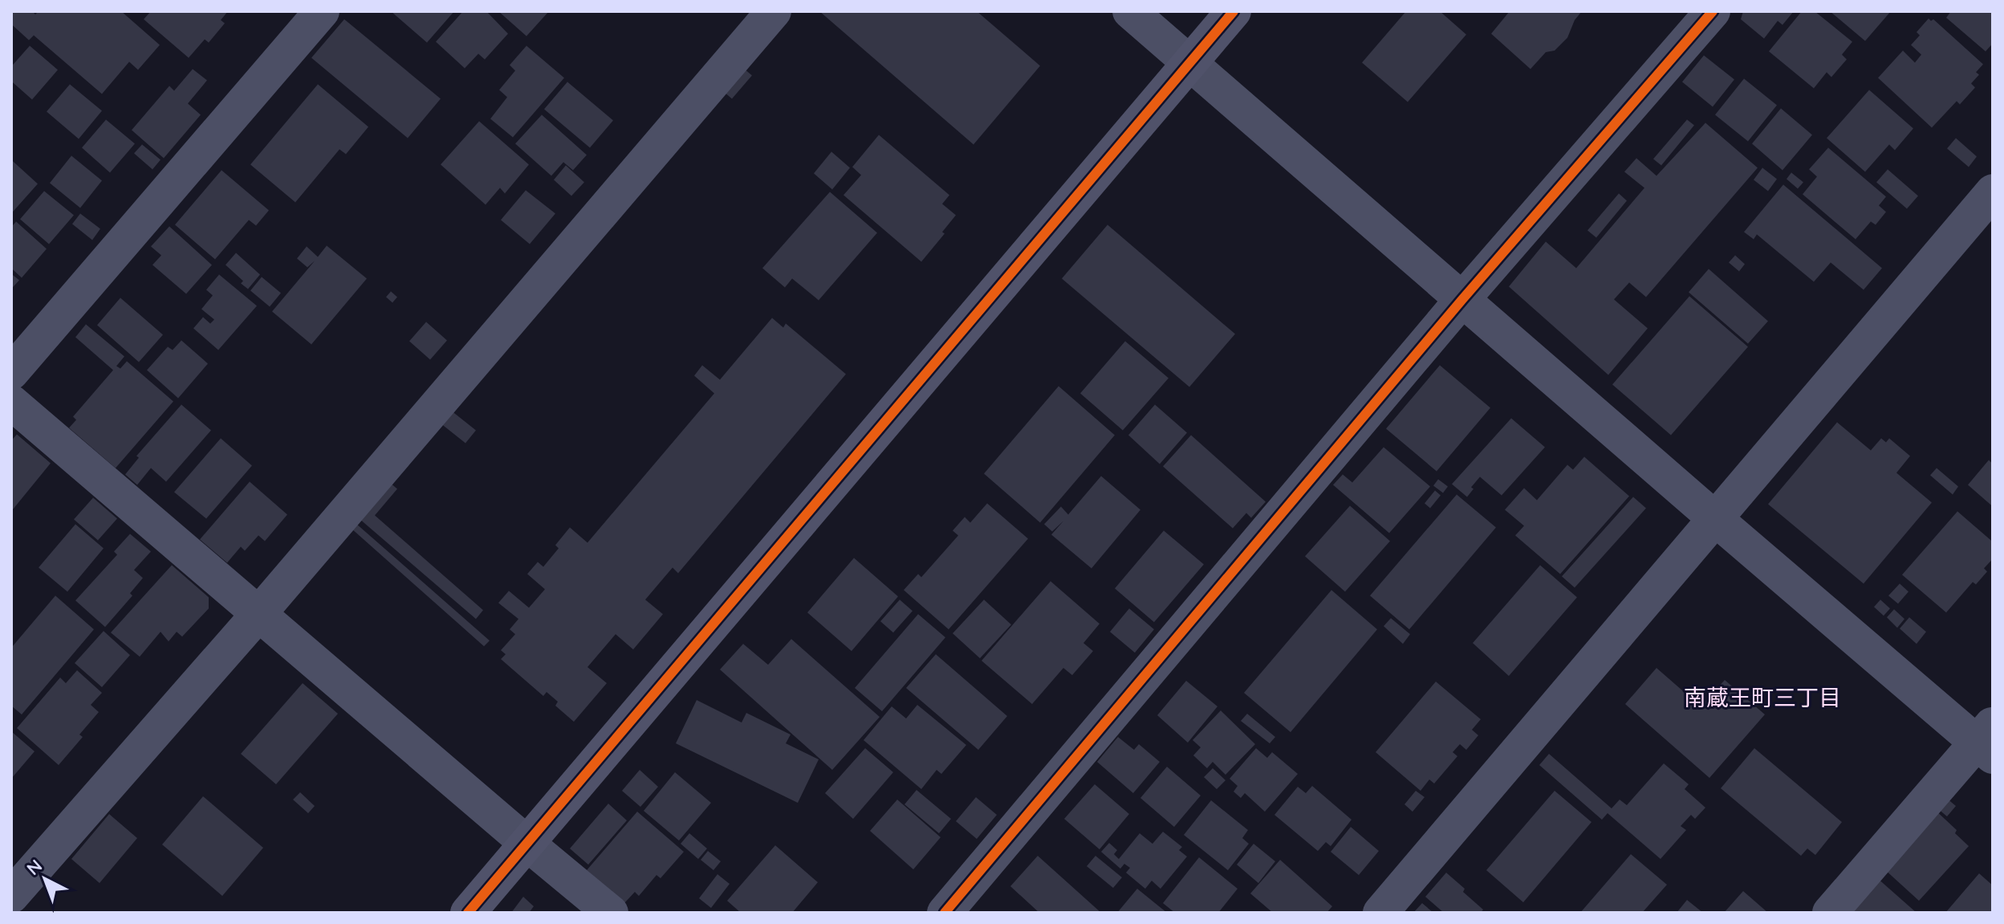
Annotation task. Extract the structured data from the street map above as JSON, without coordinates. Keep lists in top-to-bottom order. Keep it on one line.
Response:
{"districts":["南蔵王町三丁目"],"north":"top left"}
